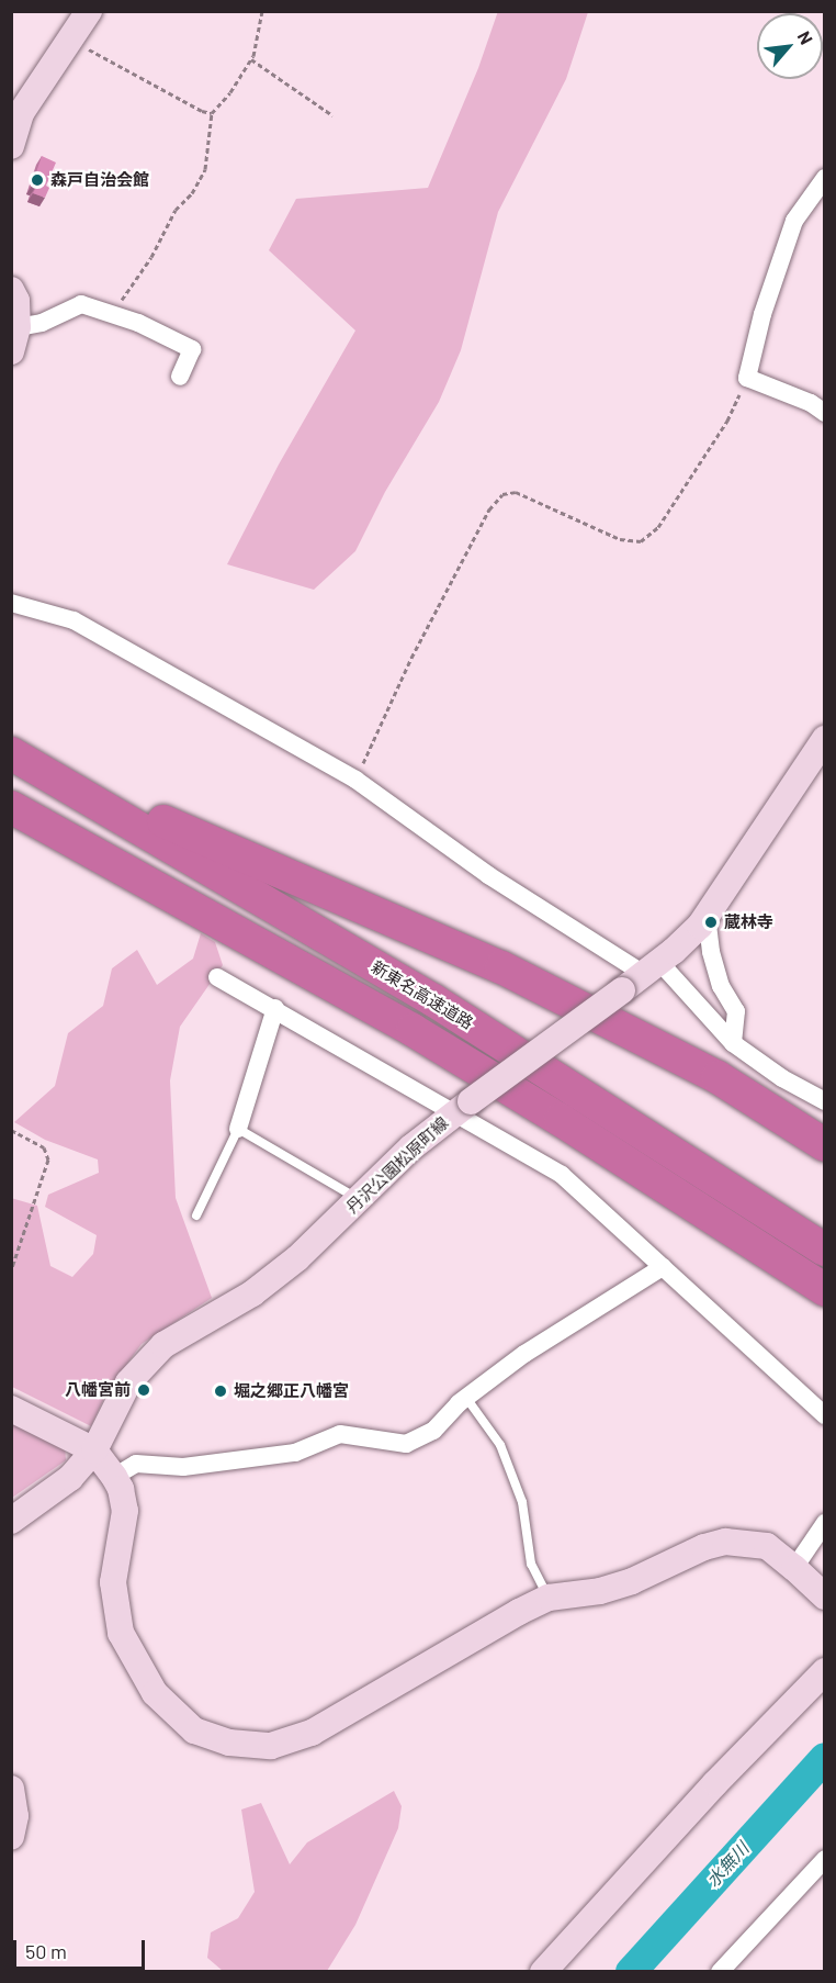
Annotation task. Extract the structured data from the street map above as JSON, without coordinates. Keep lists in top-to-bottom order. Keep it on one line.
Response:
{"streets":{"highway":["新東名高速道路"],"street":["丹沢公園松原町線"]},"water":["水無川"],"places":["森戸自治会館","蔵林寺","八幡宮前","堀之郷正八幡宮"],"scale_bar":"50 m","north":"top right"}
